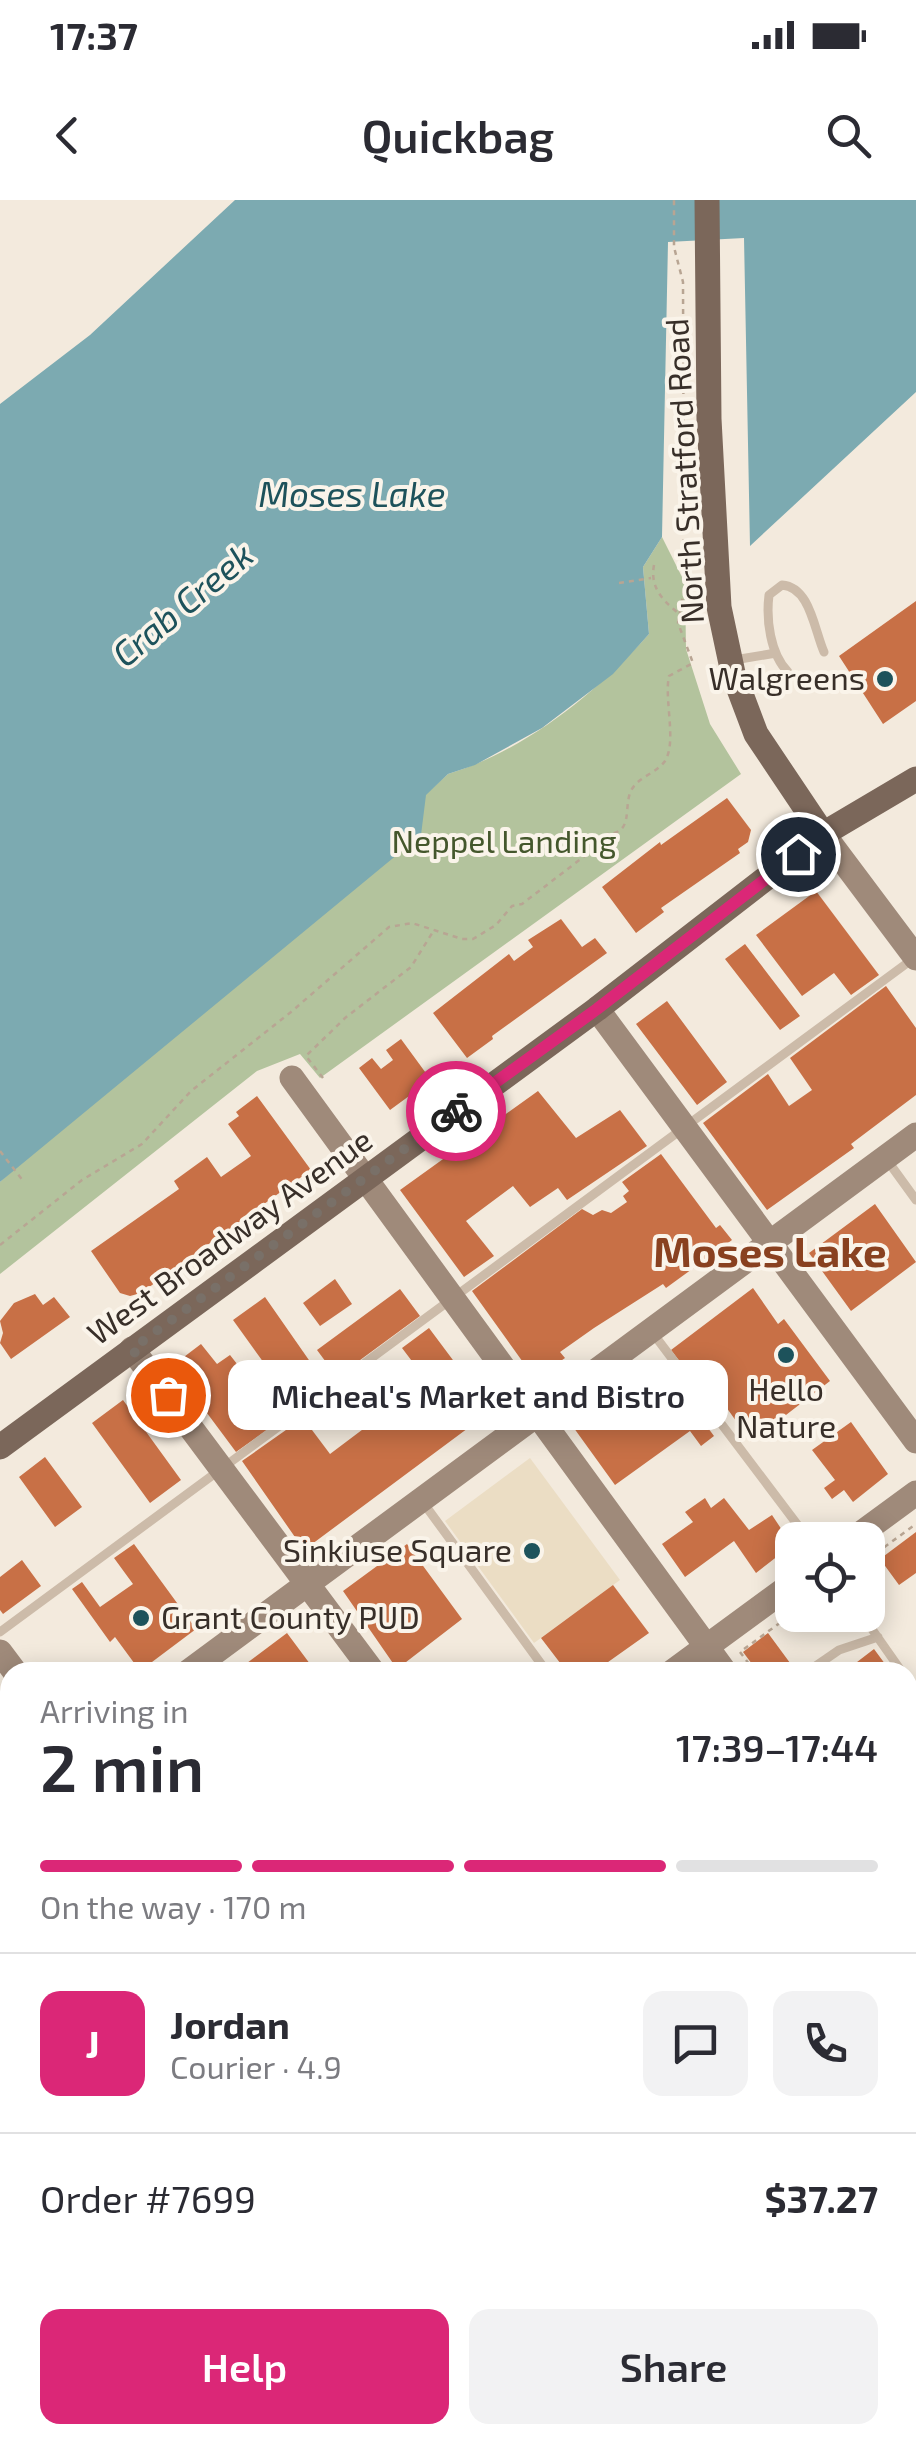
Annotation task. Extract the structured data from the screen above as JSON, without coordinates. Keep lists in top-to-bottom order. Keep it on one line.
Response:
{"streets":{"main road":["North Stratford Road","West Broadway Avenue"]},"crossings":[["North Stratford Road","West Broadway Avenue"]],"districts":["Moses Lake"],"water":["Moses Lake","Crab Creek"],"parks":["Neppel Landing"],"places":["Walgreens","Hello Nature","Micheal's Market and Bistro","Sinkiuse Square","Grant County PUD"],"page":{"status":"17:37","header":"Quickbag","bubble":"Micheal's Market and Bistro","heading":["2 min","Arriving in","17:39–17:44"],"panel":["Jordan","Courier · 4.9","Order #7699","$37.27"],"bar":"On the way · 170 m","round":"J","buttons":["Help","Share"]}}
